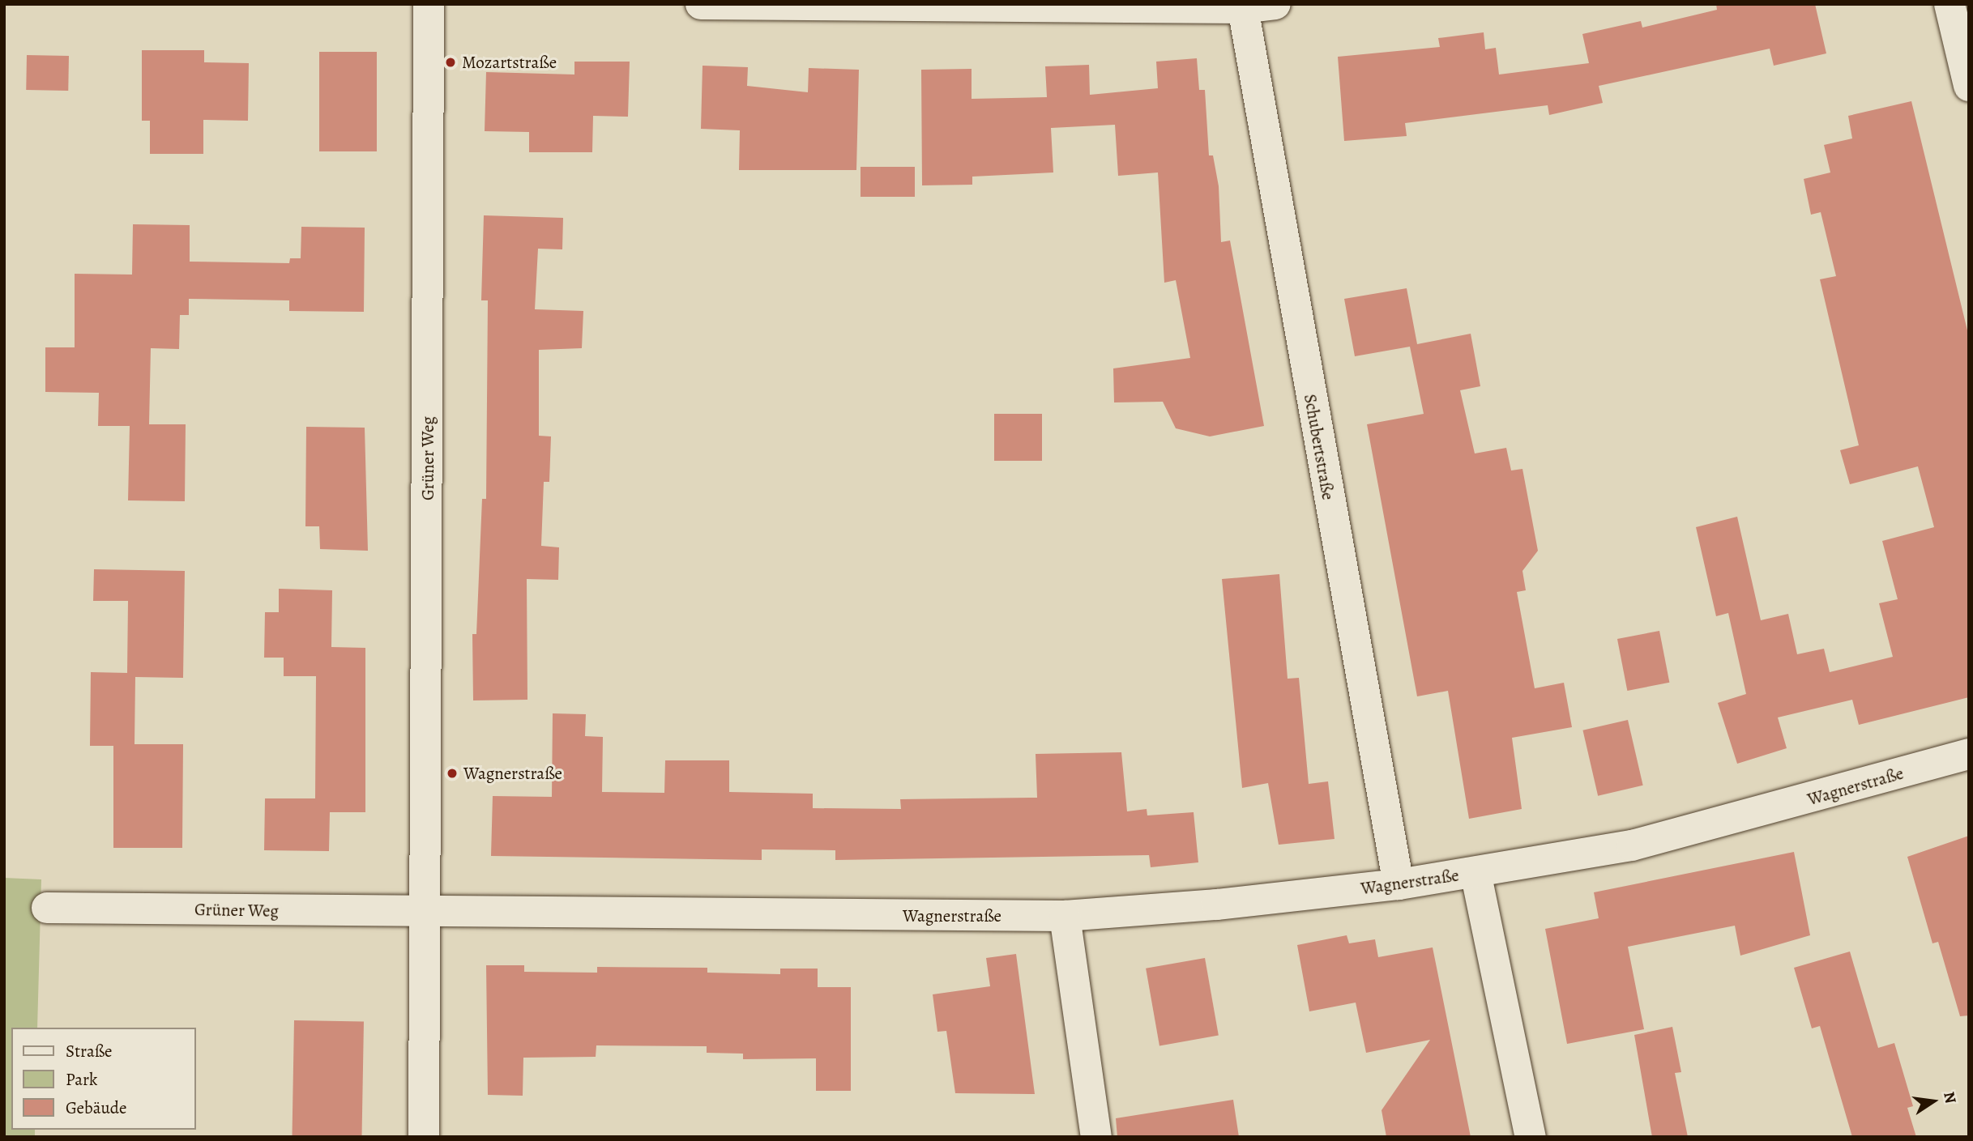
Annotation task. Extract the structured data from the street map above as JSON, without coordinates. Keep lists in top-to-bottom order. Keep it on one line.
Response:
{"streets":{"street":["Schubertstraße","Grüner Weg","Wagnerstraße"]},"crossings":[["Schubertstraße","Wagnerstraße"],["Grüner Weg","Wagnerstraße"]],"places":["Mozartstraße","Wagnerstraße"],"legend":["Straße","Park","Gebäude"],"north":"right"}
